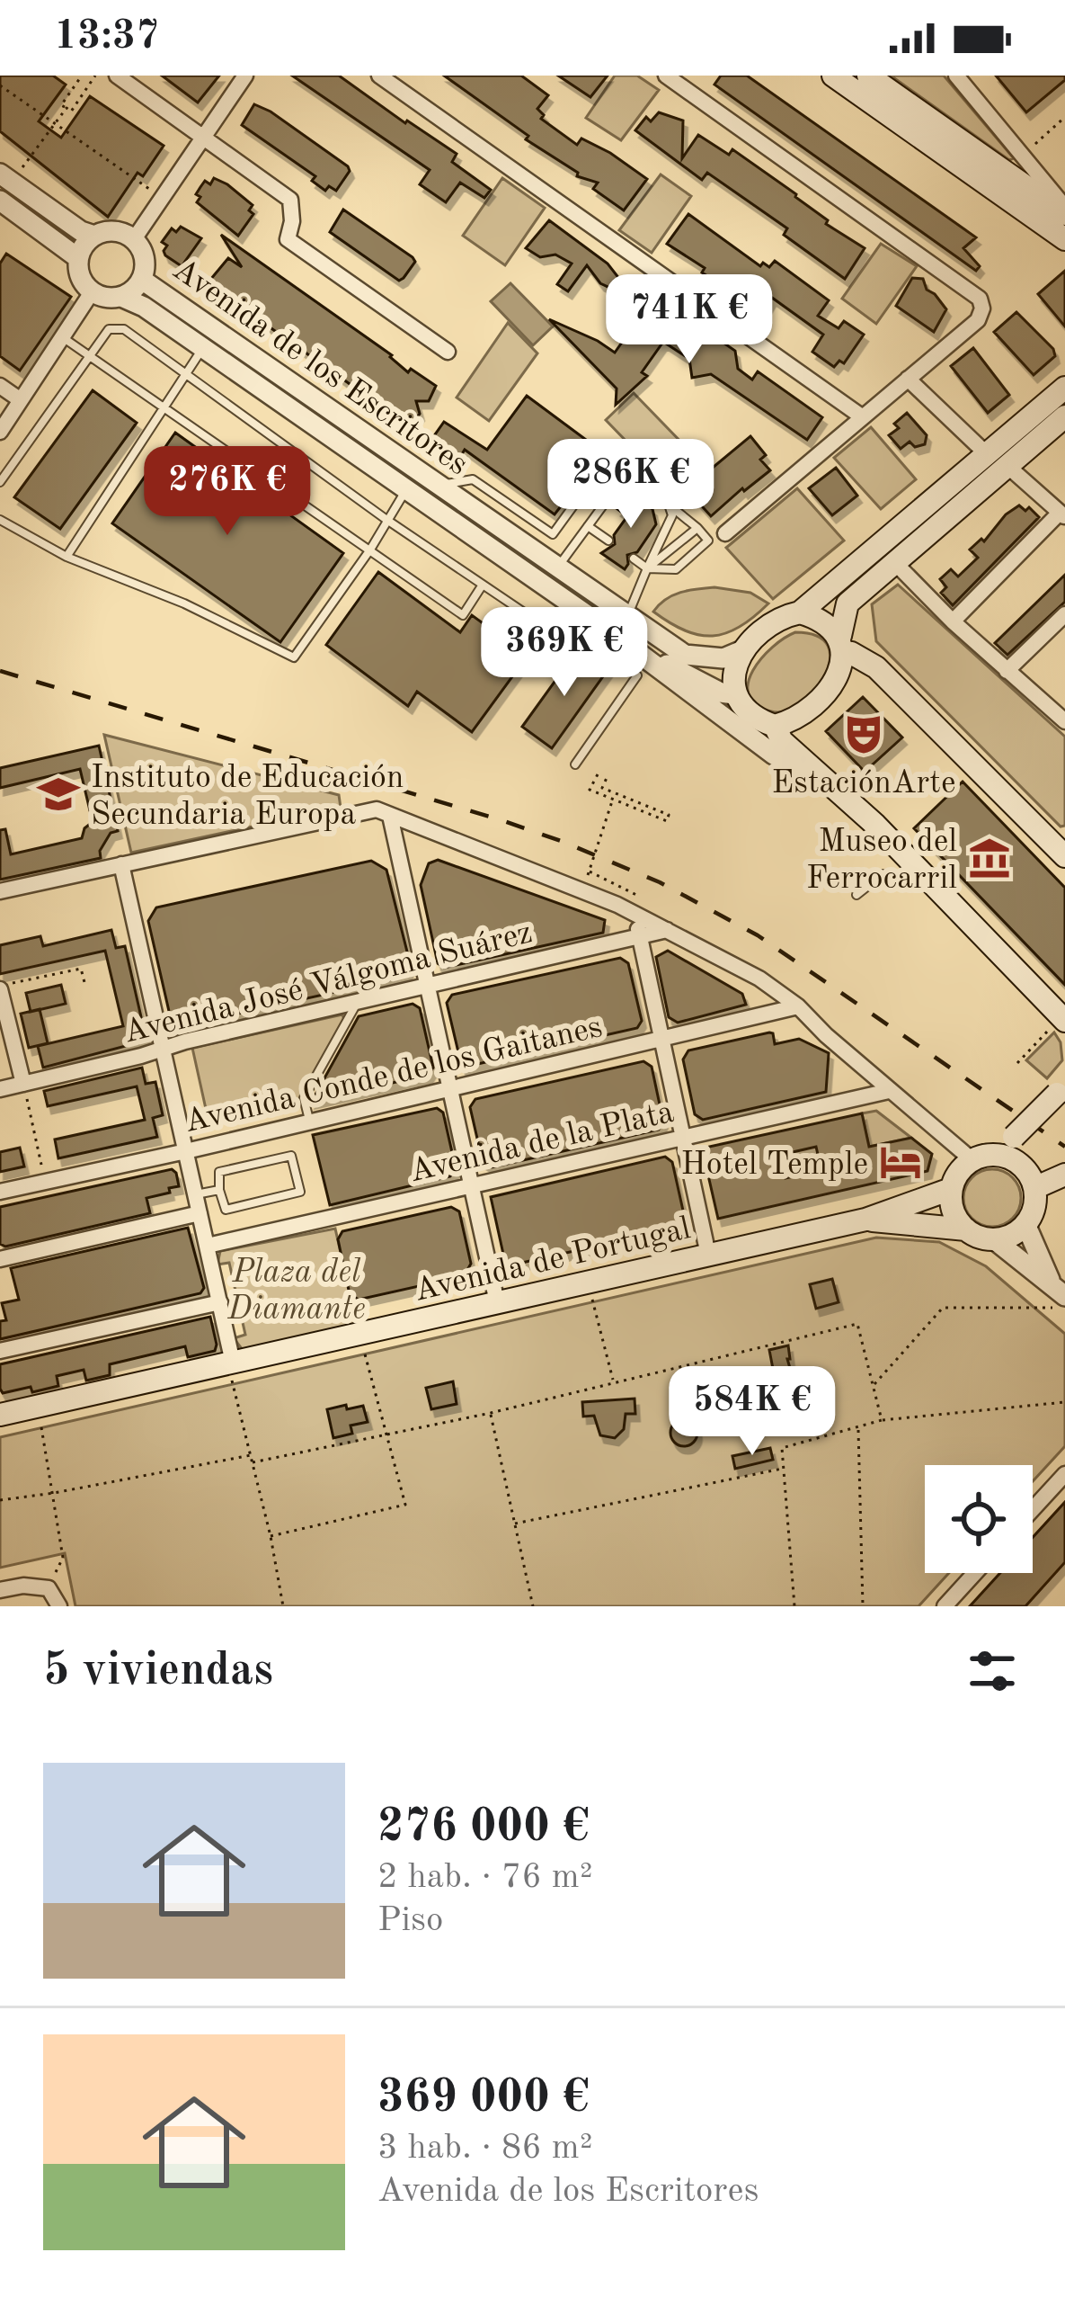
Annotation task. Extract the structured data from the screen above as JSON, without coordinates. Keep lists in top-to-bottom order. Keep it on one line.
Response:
{"streets":{"main road":["Avenida de los Escritores","Avenida de Portugal"],"street":["Avenida José Válgoma Suárez","Avenida Conde de los Gaitanes","Avenida de la Plata"]},"parks":["Plaza del Diamante"],"places":{"theatre":["EstaciónArte"],"school or university":["Instituto de Educación Secundaria Europa"],"museum":["Museo del Ferrocarril"],"hotel":["Hotel Temple"]},"page":{"status":"13:37","price":["741K €","286K €","276K €","369K €","584K €"],"heading":"5 viviendas","list":[{"name":"276 000 €","note":"2 hab. · 76 m² · Piso"},{"name":"369 000 €","note":"3 hab. · 86 m² · Avenida de los Escritores"}]}}
